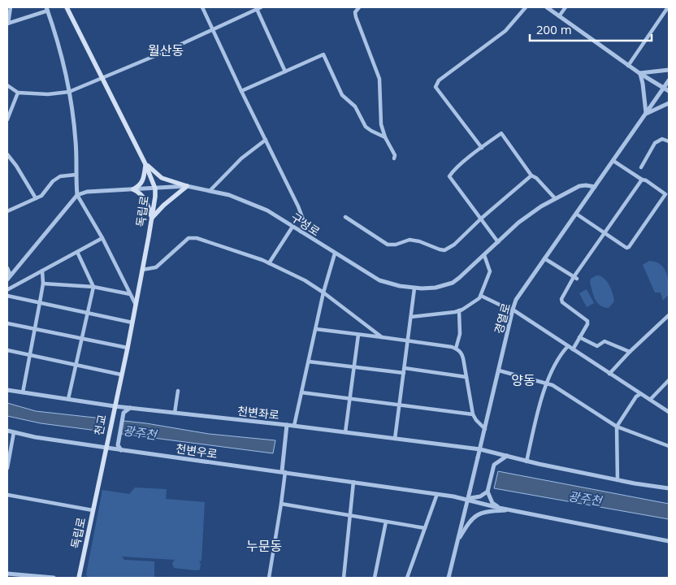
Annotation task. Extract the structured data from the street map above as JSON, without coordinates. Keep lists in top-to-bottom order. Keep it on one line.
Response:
{"streets":{"main road":["독립로","천교"],"street":["구성로","경열로","천변좌로","천변우로"]},"crossings":[["독립로","구성로"],["독립로","천변좌로"],["독립로","천교"],["독립로","천변우로"],["구성로","경열로"],["경열로","천변좌로"],["경열로","천변우로"],["천변좌로","천교"],["천교","천변우로"]],"districts":["월산동","양동","누문동"],"water":["광주천"],"scale_bar":"200 m"}
